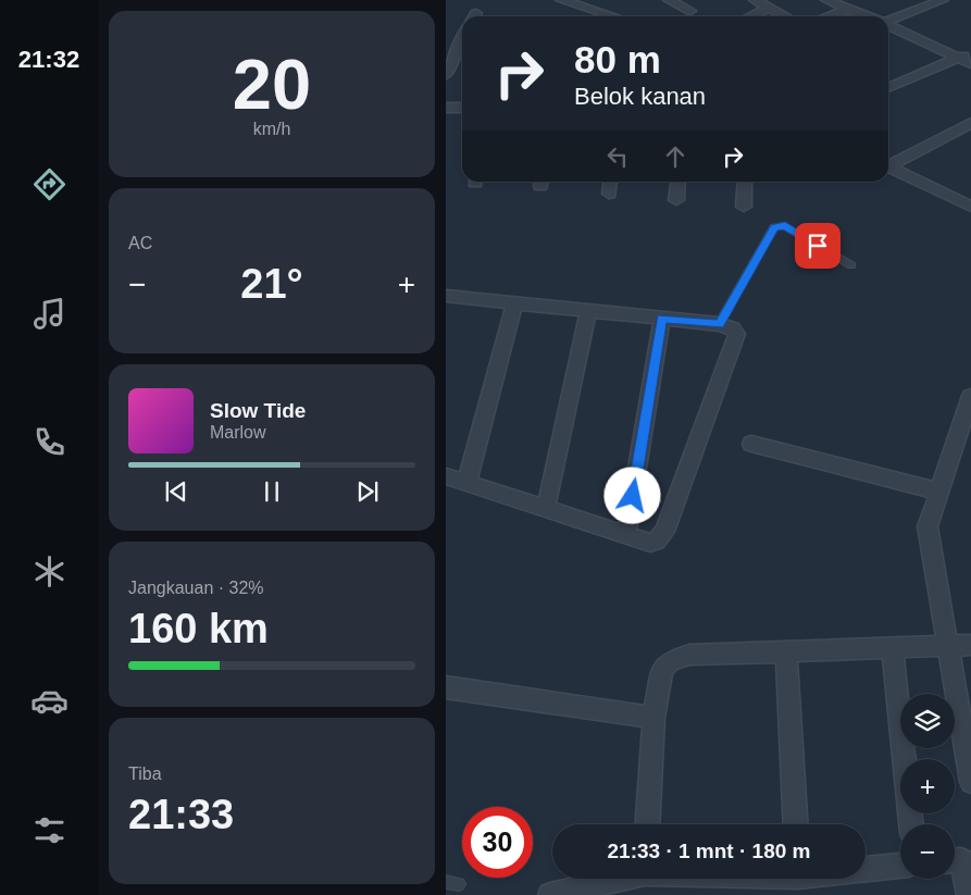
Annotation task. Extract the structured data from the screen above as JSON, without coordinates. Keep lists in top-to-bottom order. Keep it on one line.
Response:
{"page":{"tabs":"21:32","tile":[["20","km/h"],"AC",["Jangkauan · 32%","160 km"],["Tiba","21:33"]],"turn":["80 m","Belok kanan"],"heat":["−","21°","+"],"song":["Slow Tide","Marlow"],"map_buttons":["+","−"],"limit":"30","trip":"21:33 · 1 mnt · 180 m"}}
